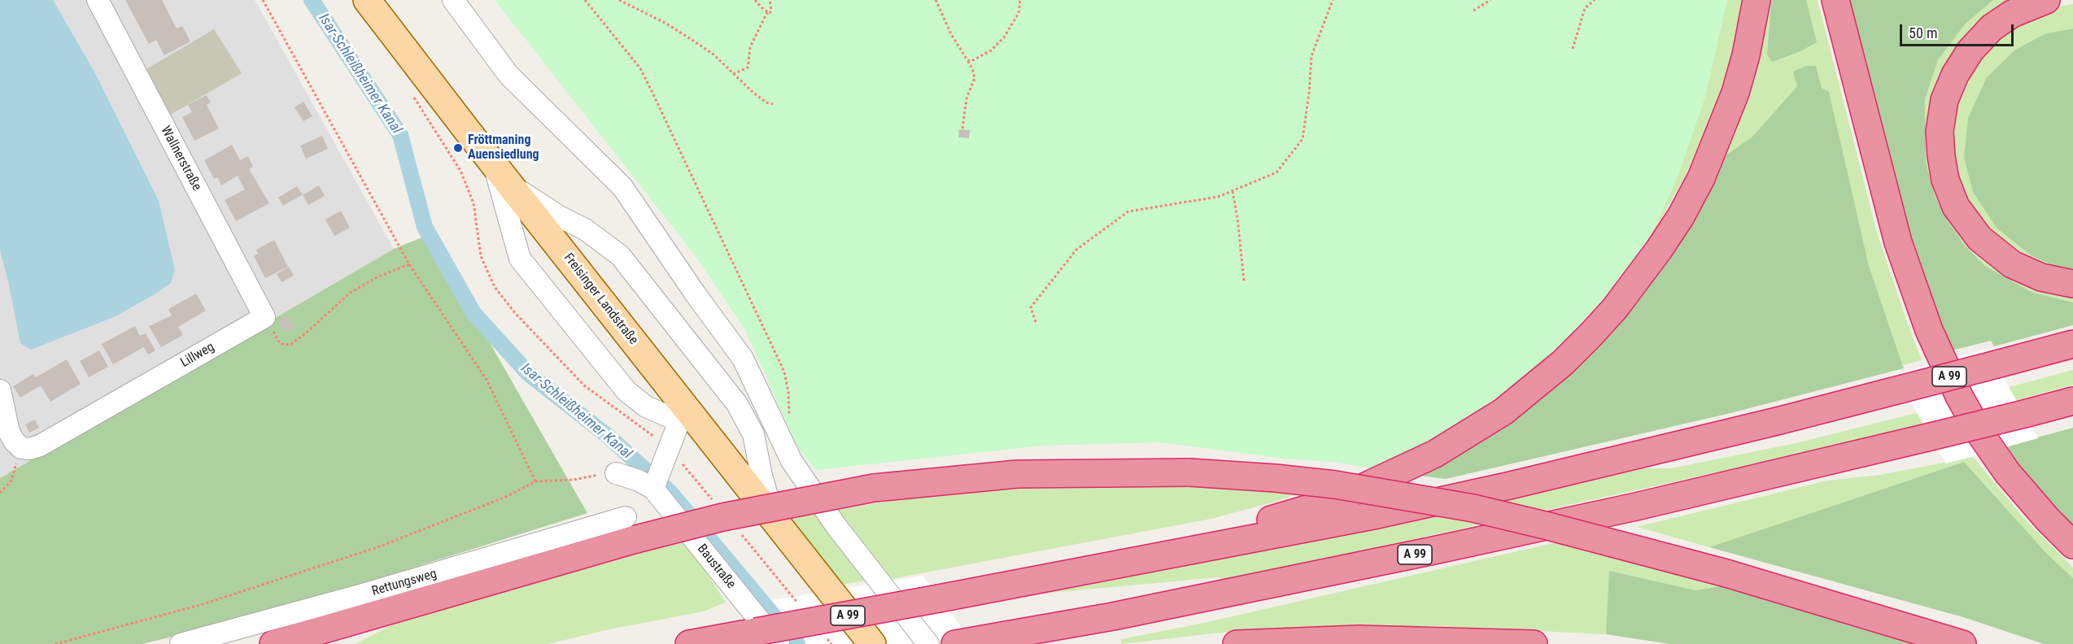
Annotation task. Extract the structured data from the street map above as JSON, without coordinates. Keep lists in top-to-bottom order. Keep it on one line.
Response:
{"streets":{"highway":["A 99"],"main road":["Freisinger Landstraße"],"street":["Wallnerstraße","Lillweg","Baustraße","Rettungsweg"]},"crossings":[["Wallnerstraße","Lillweg"],["A 99","Baustraße"]],"water":["Isar-Schleißheimer Kanal"],"places":["Fröttmaning Auensiedlung"],"scale_bar":"50 m"}
